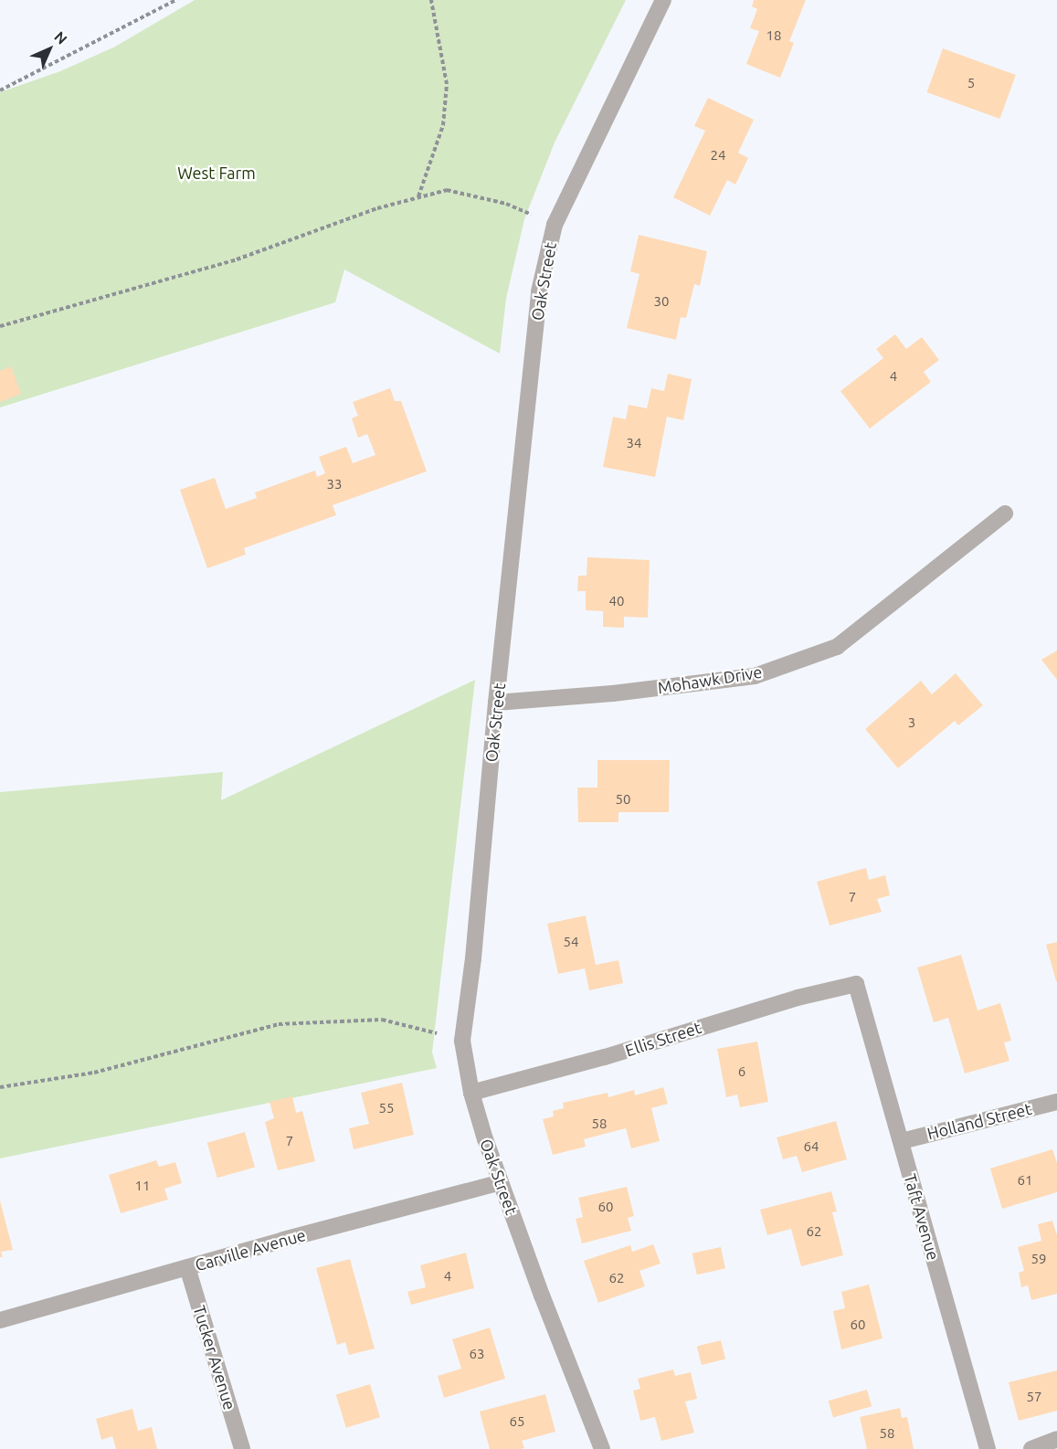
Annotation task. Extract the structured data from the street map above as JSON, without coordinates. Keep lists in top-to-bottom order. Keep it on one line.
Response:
{"streets":{"street":["Oak Street","Mohawk Drive","Ellis Street","Holland Street","Taft Avenue","Carville Avenue","Tucker Avenue"]},"crossings":[["Oak Street","Mohawk Drive"],["Oak Street","Ellis Street"],["Oak Street","Carville Avenue"],["Ellis Street","Taft Avenue"],["Holland Street","Taft Avenue"],["Carville Avenue","Tucker Avenue"]],"parks":["West Farm"],"house_numbers":["18","5","24","30","4","34","33","40","3","50","7","54","6","55","58","7","64","61","11","60","62","59","4","62","60","63","57","65","58"],"north":"top right"}
